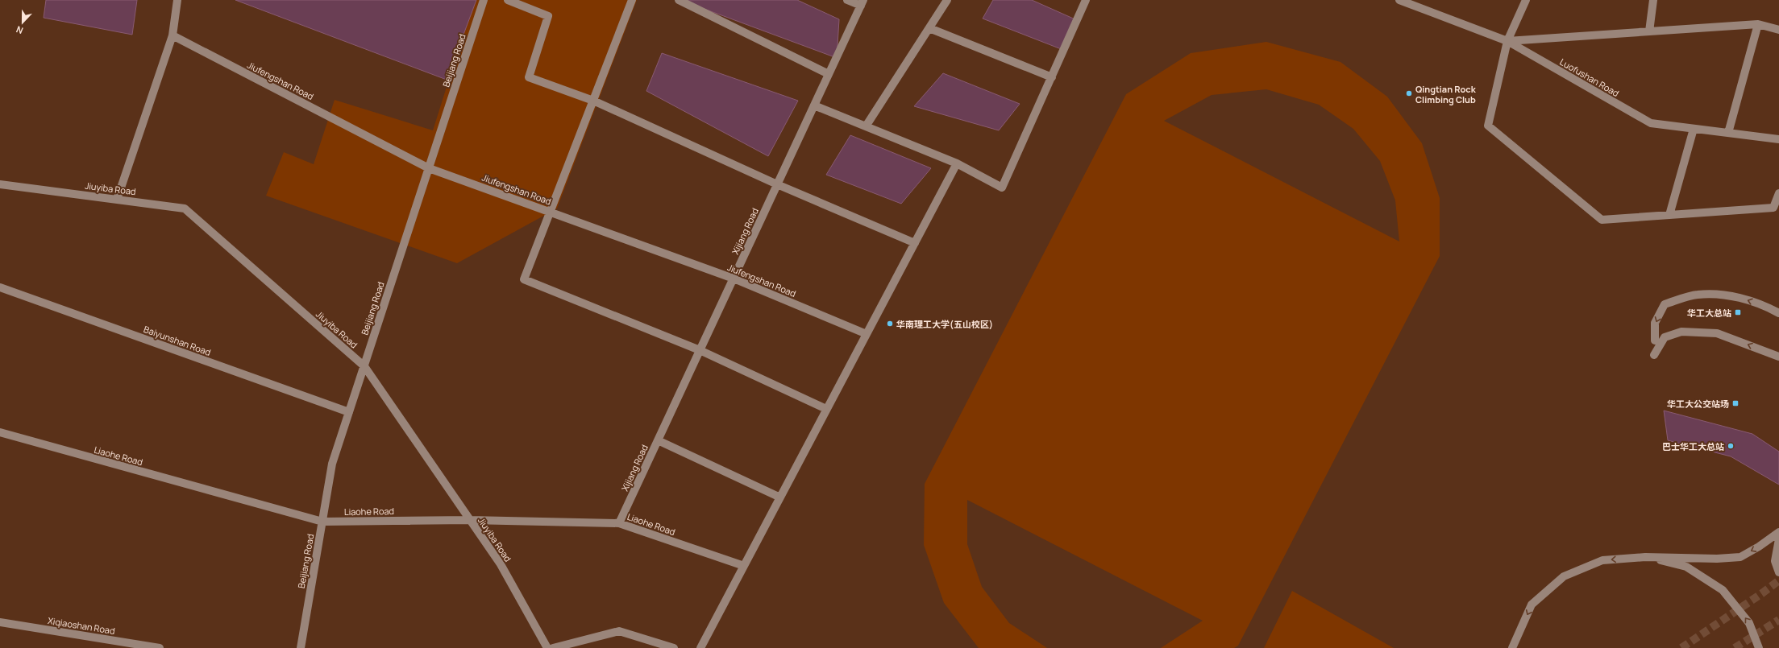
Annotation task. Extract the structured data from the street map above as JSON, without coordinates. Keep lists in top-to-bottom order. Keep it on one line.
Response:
{"streets":{"street":["Beijiang Road","Luofushan Road","Jiufengshan Road","Jiuyiba Road","Xijiang Road","Baiyunshan Road","Liaohe Road","Xiqiaoshan Road"]},"crossings":[["Beijiang Road","Jiufengshan Road"],["Beijiang Road","Jiuyiba Road"],["Beijiang Road","Baiyunshan Road"],["Beijiang Road","Liaohe Road"],["Jiufengshan Road","Xijiang Road"],["Jiuyiba Road","Liaohe Road"],["Xijiang Road","Liaohe Road"]],"places":{"other":["Qingtian Rock Climbing Club","华南理工大学(五山校区)","巴士华工大总站"],"transit":["华工大总站","华工大公交站场"]},"north":"bottom"}
